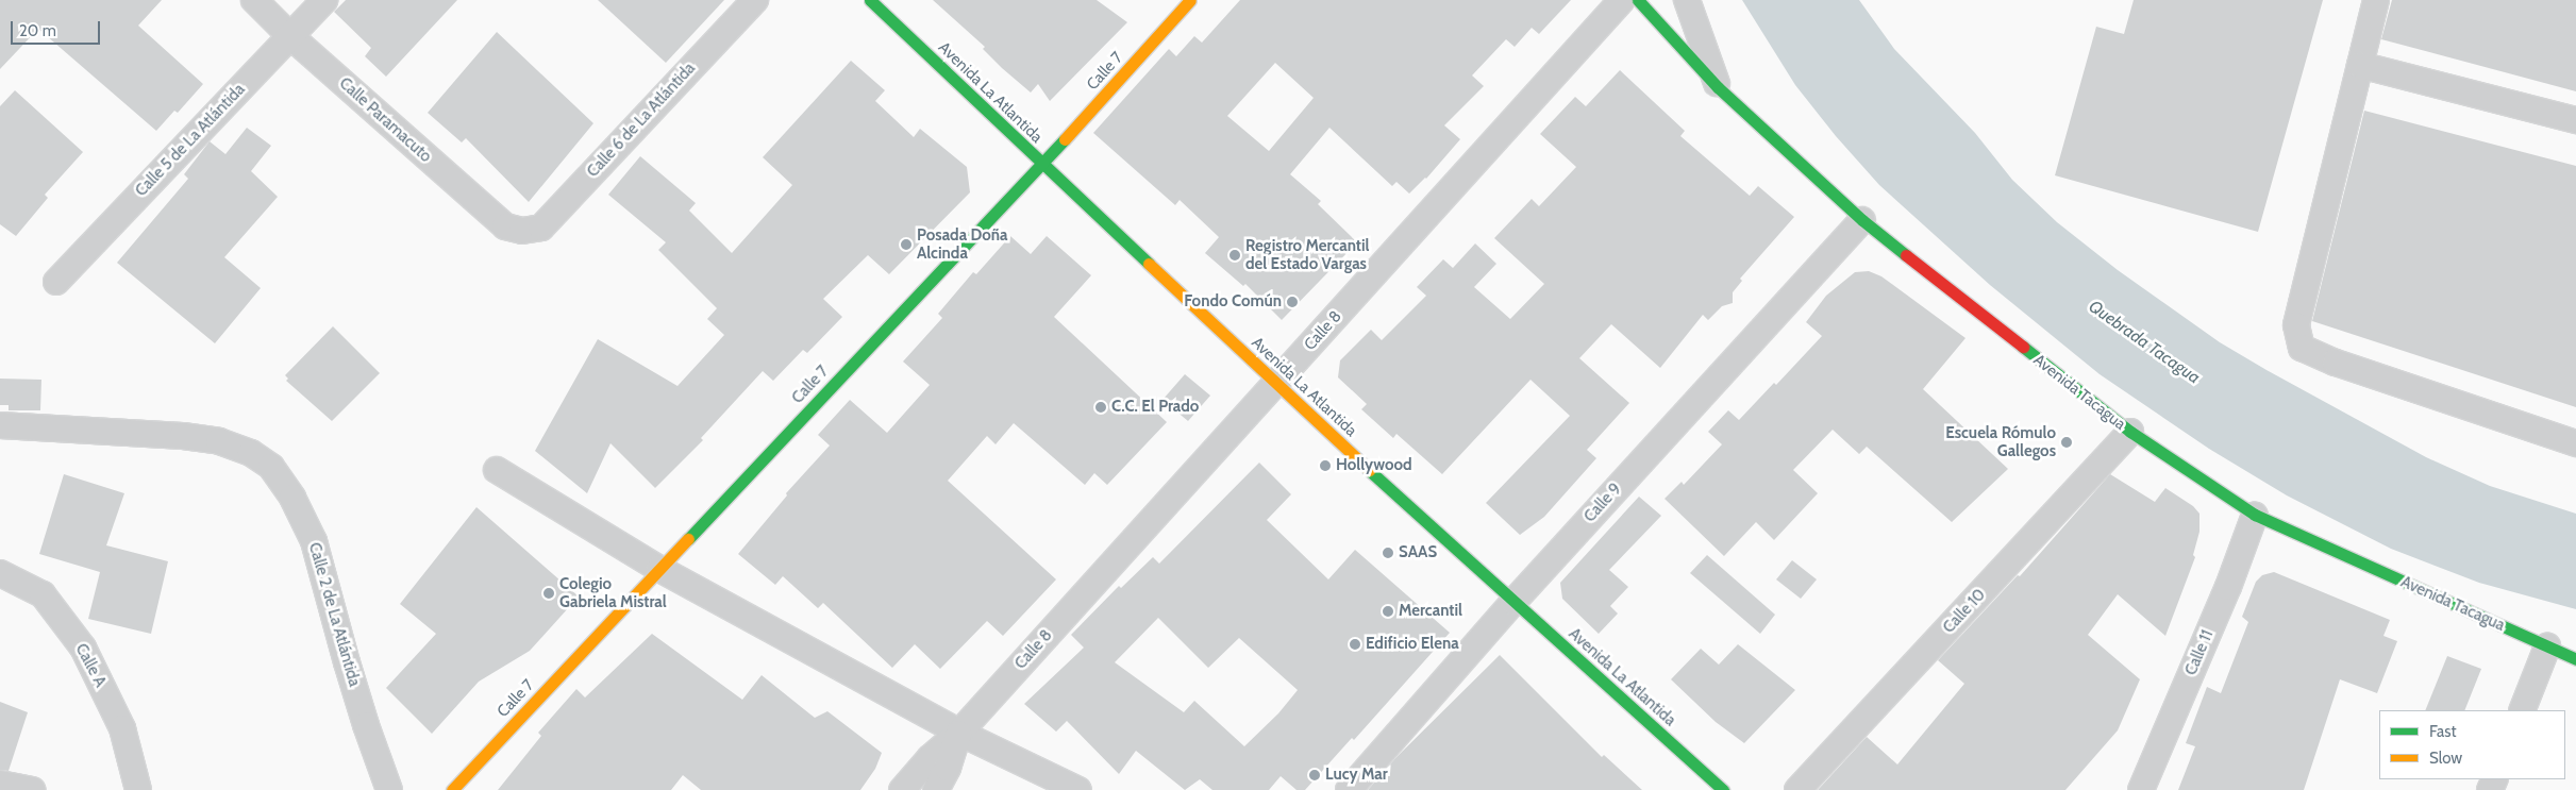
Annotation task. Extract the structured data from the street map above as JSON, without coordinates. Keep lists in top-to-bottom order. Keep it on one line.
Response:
{"streets":{"street":["Calle 7","Avenida La Atlantida","Calle Paramacuto","Calle 6 de La Atlántida","Calle 5 de La Atlántida","Calle 8","Avenida Tacagua","Calle 9","Calle 10","Calle 2 de La Atlántida","Calle 11","Calle A"]},"crossings":[["Calle 7","Avenida La Atlantida"],["Avenida La Atlantida","Calle 8"],["Avenida La Atlantida","Calle 9"],["Calle Paramacuto","Calle 6 de La Atlántida"],["Calle Paramacuto","Calle 5 de La Atlántida"],["Avenida Tacagua","Calle 9"],["Avenida Tacagua","Calle 10"],["Avenida Tacagua","Calle 11"]],"water":["Quebrada Tacagua"],"places":["Posada Doña Alcinda","Registro Mercantil del Estado Vargas","Fondo Común","C.C. El Prado","Escuela Rómulo Gallegos","Hollywood","SAAS","Colegio Gabriela Mistral","Mercantil","Edificio Elena","Lucy Mar"],"legend":["Fast","Slow"],"scale_bar":"20 m"}
